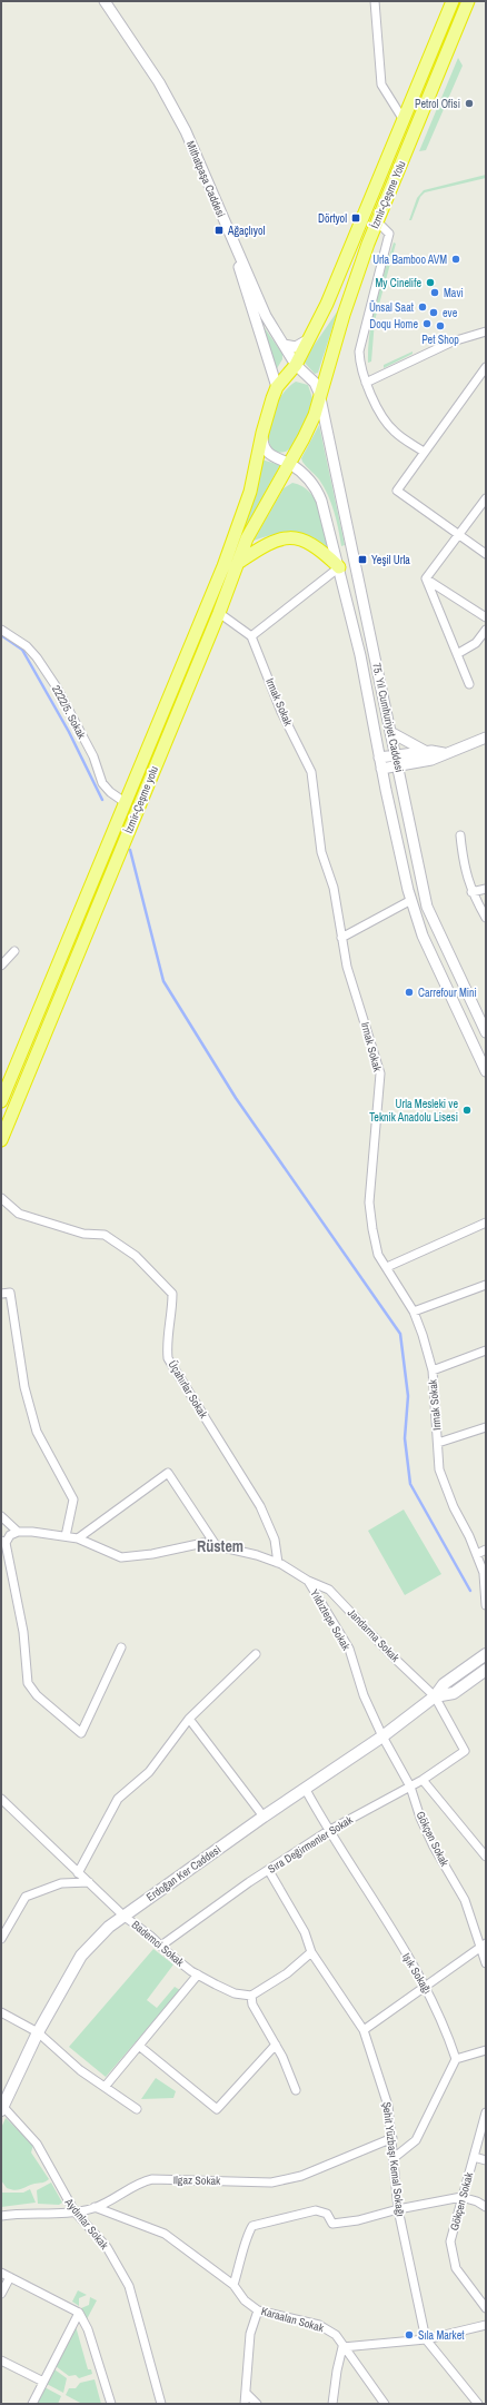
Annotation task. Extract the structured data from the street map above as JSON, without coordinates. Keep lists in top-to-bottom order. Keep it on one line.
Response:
{"streets":{"highway":["İzmir-Çeşme Yolu","İzmir-Çeşme yolu"],"main road":["Erdoğan Ker Caddesi"],"street":["Mithatpaşa Caddesi","Irmak Sokak","2222/5. Sokak","75. Yıl Cumhuriyet Caddesi","Üçahırlar Sokak","Yıldıztepe Sokak","Jandarma Sokak","Gökçen Sokak","Sıra Değirmenler Sokak","Bademci Sokak","Işık Sokağı","Şehit Yüzbaşı Kemal Sokağı","Ilgaz Sokak","Aydınlar Sokak","Karaalan Sokak"]},"crossings":[["Mithatpaşa Caddesi","İzmir-Çeşme Yolu"],["Mithatpaşa Caddesi","75. Yıl Cumhuriyet Caddesi"],["İzmir-Çeşme Yolu","75. Yıl Cumhuriyet Caddesi"],["İzmir-Çeşme Yolu","İzmir-Çeşme yolu"],["2222/5. Sokak","İzmir-Çeşme yolu"],["75. Yıl Cumhuriyet Caddesi","İzmir-Çeşme yolu"],["Üçahırlar Sokak","Yıldıztepe Sokak"],["Yıldıztepe Sokak","Jandarma Sokak"],["Yıldıztepe Sokak","Gökçen Sokak"],["Yıldıztepe Sokak","Sıra Değirmenler Sokak"],["Yıldıztepe Sokak","Erdoğan Ker Caddesi"],["Jandarma Sokak","Sıra Değirmenler Sokak"],["Jandarma Sokak","Erdoğan Ker Caddesi"],["Gökçen Sokak","Sıra Değirmenler Sokak"],["Sıra Değirmenler Sokak","Bademci Sokak"],["Sıra Değirmenler Sokak","Işık Sokağı"],["Sıra Değirmenler Sokak","Şehit Yüzbaşı Kemal Sokağı"],["Erdoğan Ker Caddesi","Bademci Sokak"],["Erdoğan Ker Caddesi","Işık Sokağı"],["Erdoğan Ker Caddesi","Aydınlar Sokak"],["Şehit Yüzbaşı Kemal Sokağı","Ilgaz Sokak"],["Ilgaz Sokak","Aydınlar Sokak"],["Ilgaz Sokak","Karaalan Sokak"]],"districts":["Rüstem"],"places":{"other":["Petrol Ofisi","Urla Bamboo AVM","My Cinelife","Mavi","Ünsal Saat","eve","Doqu Home","Pet Shop","Carrefour Mini","Urla Mesleki ve Teknik Anadolu Lisesi","Sıla Market"],"transit":["Dörtyol","Ağaçlıyol","Yeşil Urla"]}}
